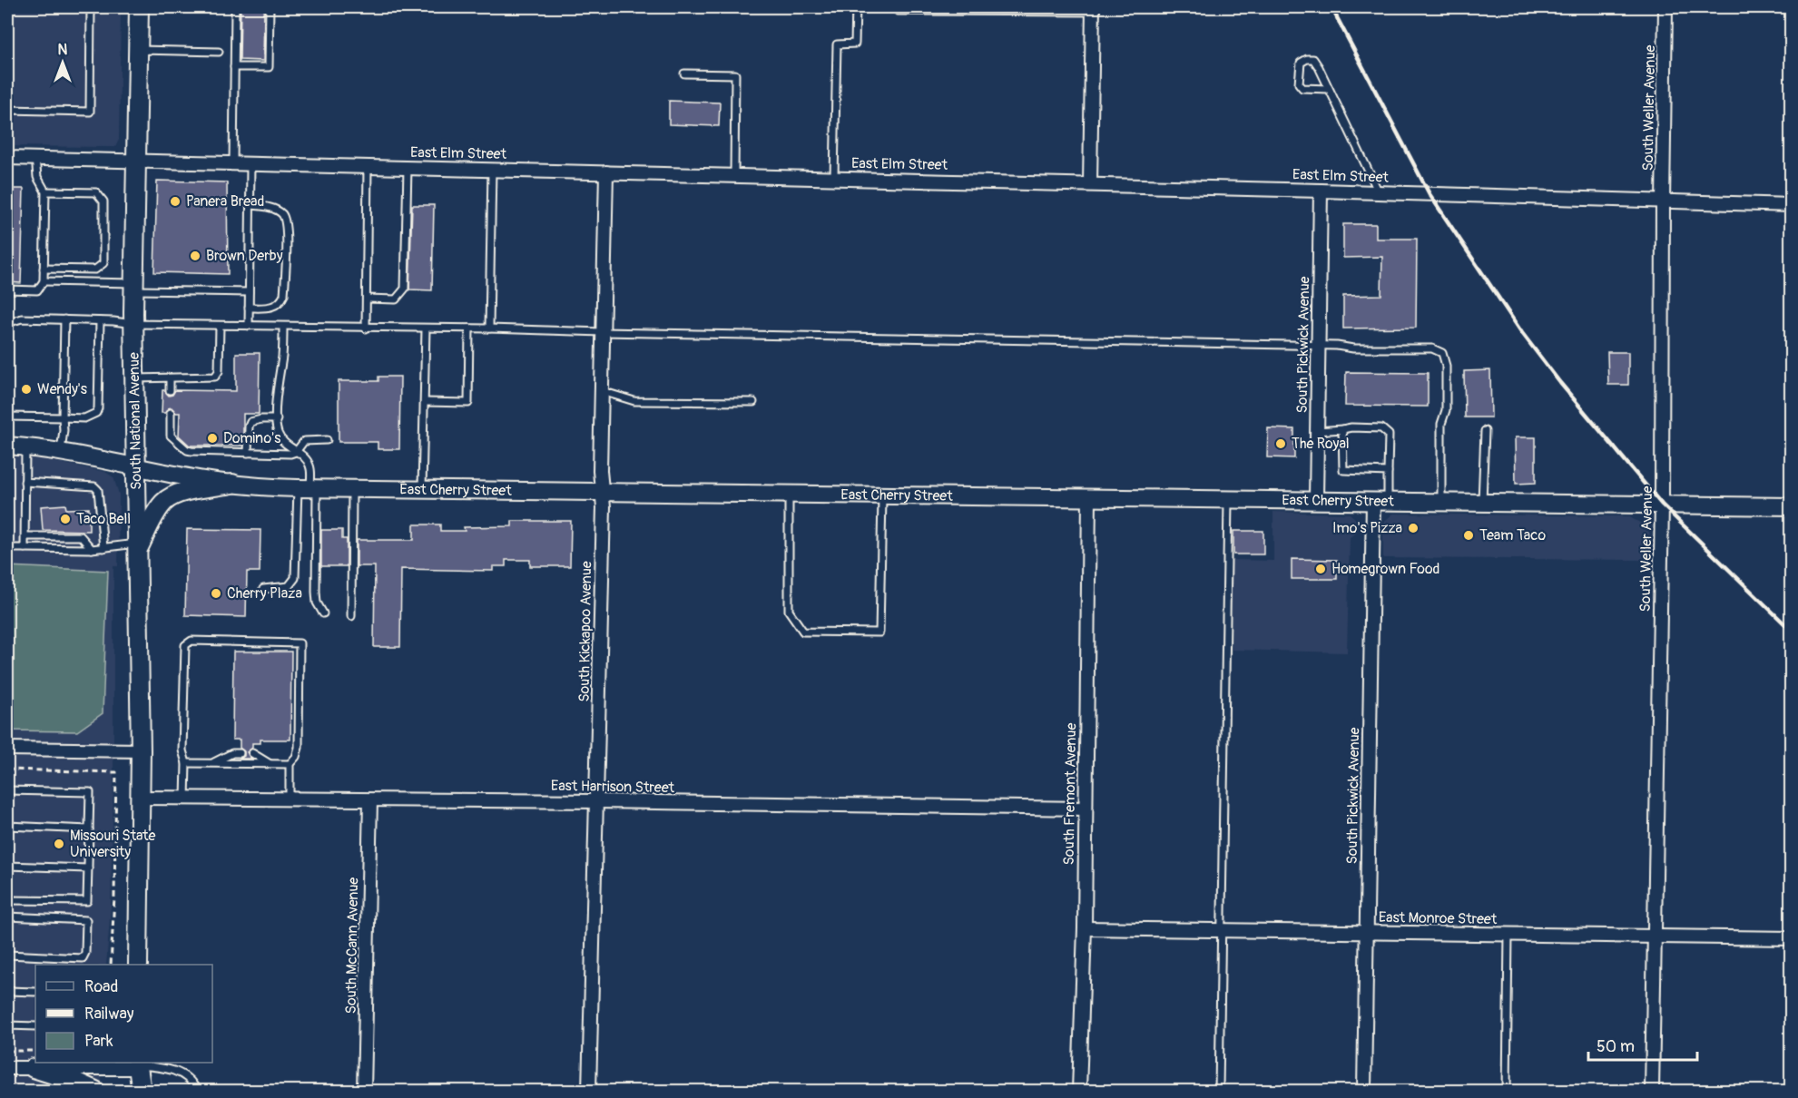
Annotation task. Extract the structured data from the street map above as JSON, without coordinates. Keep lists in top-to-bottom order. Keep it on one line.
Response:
{"streets":{"main road":["South National Avenue"],"street":["South Weller Avenue","East Elm Street","South Pickwick Avenue","East Cherry Street","South Kickapoo Avenue","East Harrison Street","South Fremont Avenue","East Monroe Street","South McCann Avenue"]},"crossings":[["South Weller Avenue","East Elm Street"],["South Weller Avenue","East Cherry Street"],["South Weller Avenue","East Monroe Street"],["East Elm Street","South Pickwick Avenue"],["East Elm Street","South National Avenue"],["East Elm Street","South Kickapoo Avenue"],["South Pickwick Avenue","East Cherry Street"],["South Pickwick Avenue","East Monroe Street"],["South National Avenue","East Cherry Street"],["South National Avenue","East Harrison Street"],["East Cherry Street","South Kickapoo Avenue"],["East Cherry Street","South Fremont Avenue"],["South Kickapoo Avenue","East Harrison Street"],["East Harrison Street","South Fremont Avenue"],["East Harrison Street","South McCann Avenue"],["South Fremont Avenue","East Monroe Street"]],"places":["Panera Bread","Brown Derby","Wendy's","Domino's","The Royal","Taco Bell","Imo's Pizza","Team Taco","Homegrown Food","Cherry Plaza","Missouri State University"],"legend":["Road","Railway","Park"],"scale_bar":"50 m","north":"top"}
